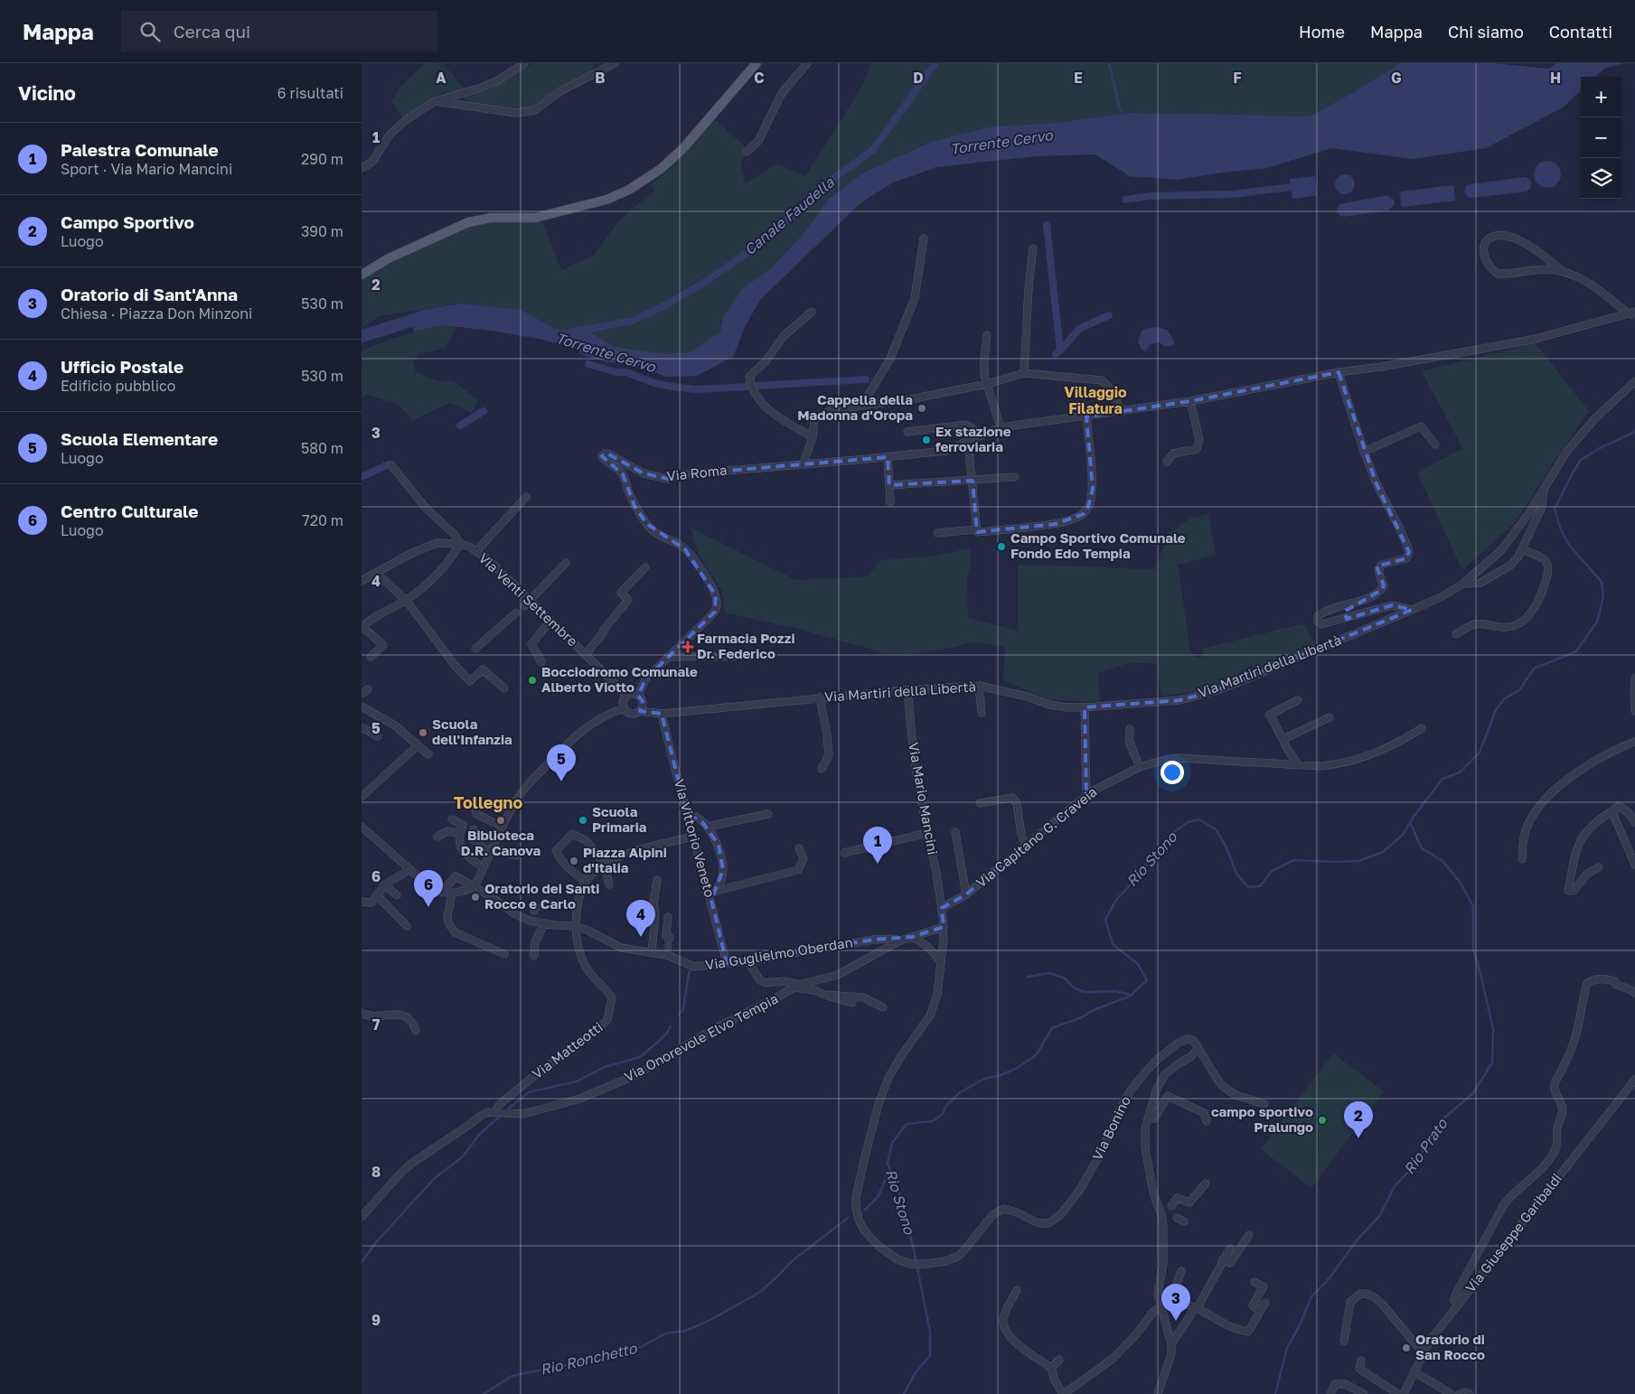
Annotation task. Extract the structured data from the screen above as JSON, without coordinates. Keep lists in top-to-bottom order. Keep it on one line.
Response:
{"streets":{"street":["Via Roma","Via Venti Settembre","Via Martiri della Libertà","Via Mario Mancini","Via Capitano G. Craveia","Via Vittorio Veneto","Via Guglielmo Oberdan","Via Onorevole Elvo Tempia","Via Matteotti","Via Bonino","Via Giuseppe Garibaldi"]},"crossings":[["Via Roma","Via Venti Settembre"],["Via Roma","Via Martiri della Libertà"],["Via Venti Settembre","Via Martiri della Libertà"],["Via Martiri della Libertà","Via Mario Mancini"],["Via Martiri della Libertà","Via Vittorio Veneto"],["Via Mario Mancini","Via Capitano G. Craveia"],["Via Vittorio Veneto","Via Guglielmo Oberdan"],["Via Vittorio Veneto","Via Matteotti"],["Via Guglielmo Oberdan","Via Onorevole Elvo Tempia"],["Via Guglielmo Oberdan","Via Matteotti"],["Via Onorevole Elvo Tempia","Via Matteotti"]],"districts":["Villaggio Filatura","Tollegno"],"water":["Torrente Cervo","Canale Faudella","Rio Stono","Rio Prato","Rio Ronchetto"],"places":{"other":["Cappella della Madonna d'Oropa","Ex stazione ferroviaria","Campo Sportivo Comunale Fondo Edo Tempia","Bocciodromo Comunale Alberto Viotto","Scuola dell'Infanzia","Biblioteca D.R. Canova","Scuola Primaria","Piazza Alpini d'Italia","Oratorio dei Santi Rocco e Carlo","campo sportivo Pralungo","Oratorio di San Rocco"],"health":["Farmacia Pozzi Dr. Federico"]},"page":{"header":"Mappa","search":"Cerca qui","nav":["Home","Mappa","Chi siamo","Contatti"],"heading":["Vicino","6 risultati"],"map_buttons":["+","−"],"list":[{"mark":"1","name":"Palestra Comunale","note":"Sport · Via Mario Mancini","value":"290 m"},{"mark":"2","name":"Campo Sportivo","note":"Luogo","value":"390 m"},{"mark":"3","name":"Oratorio di Sant'Anna","note":"Chiesa · Piazza Don Minzoni","value":"530 m"},{"mark":"4","name":"Ufficio Postale","note":"Edificio pubblico","value":"530 m"},{"mark":"5","name":"Scuola Elementare","note":"Luogo","value":"580 m"},{"mark":"6","name":"Centro Culturale","note":"Luogo","value":"720 m"}],"pins":["5","1","6","4","2","3"]},"grid":{"columns":["A","B","C","D","E","F","G","H"],"rows":["1","2","3","4","5","6","7","8","9"]}}
